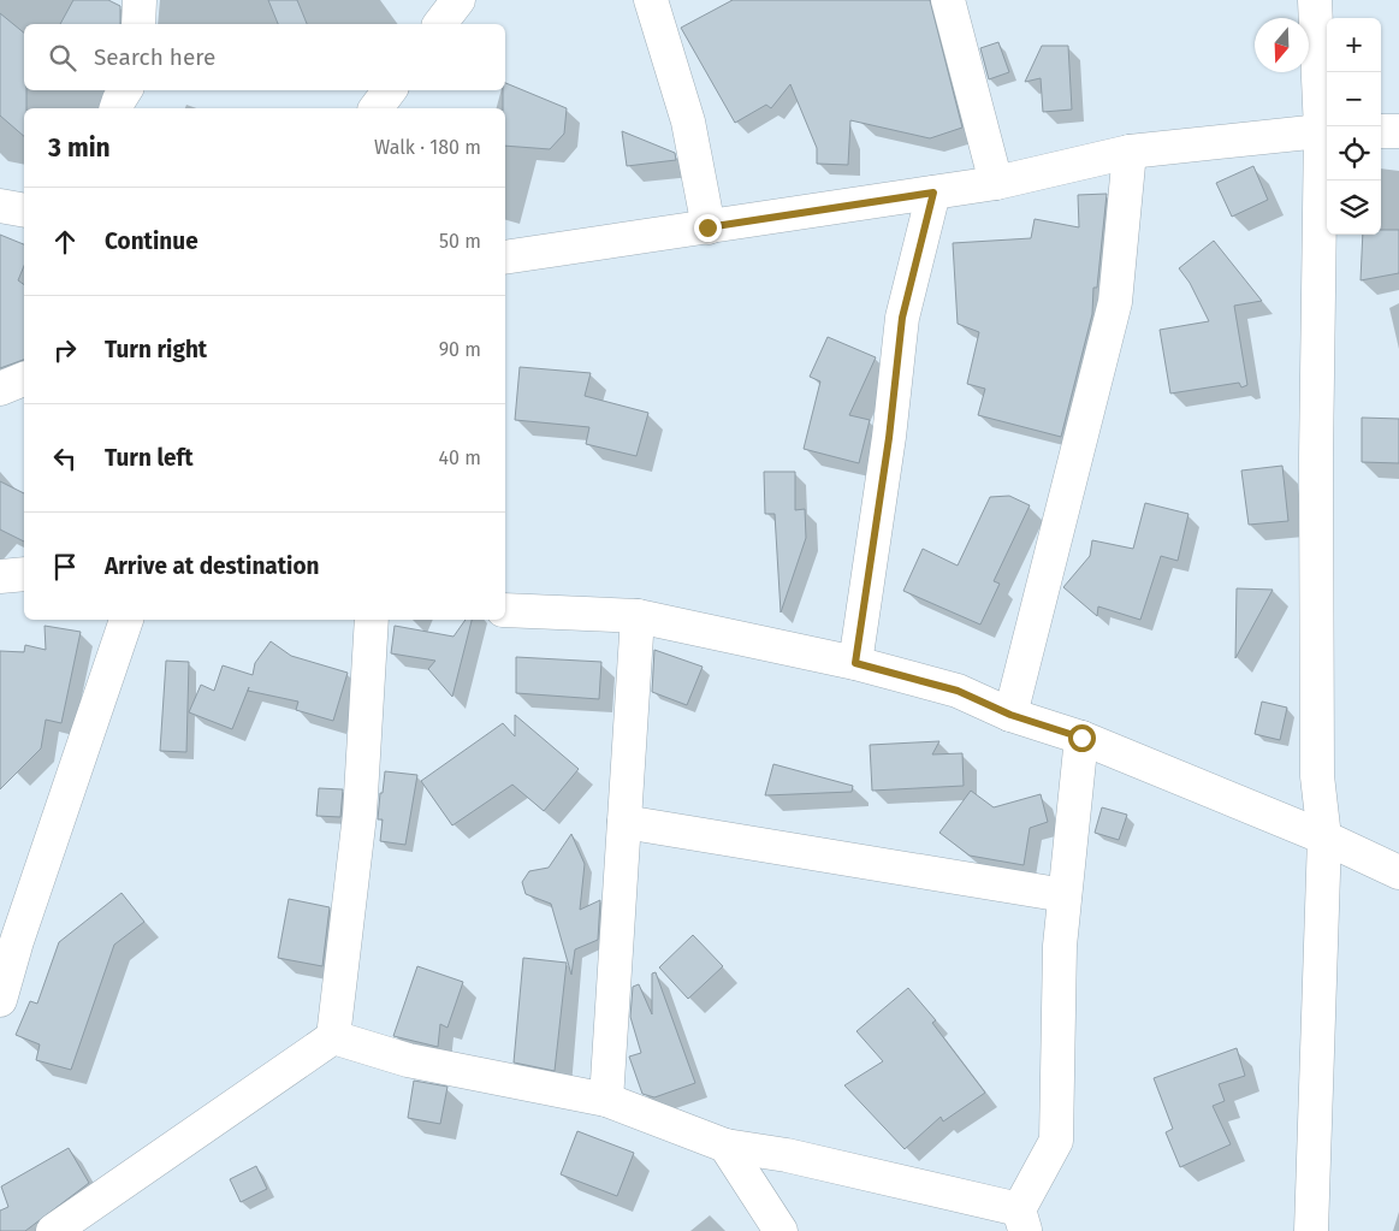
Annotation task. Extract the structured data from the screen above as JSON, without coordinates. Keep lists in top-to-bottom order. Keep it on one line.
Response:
{"north":"bottom","page":{"map_buttons":["+","−"],"search":"Search here","heading":["3 min","Walk · 180 m"],"list":[["Continue","50 m"],["Turn right","90 m"],["Turn left","40 m"],"Arrive at destination"]}}
